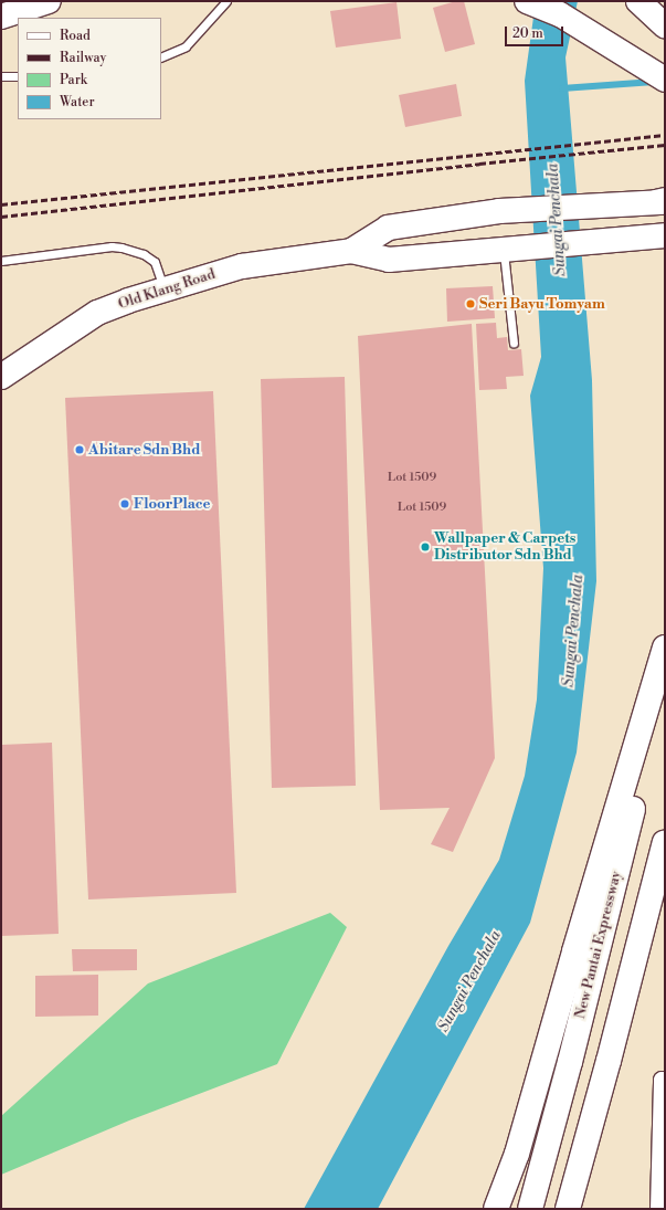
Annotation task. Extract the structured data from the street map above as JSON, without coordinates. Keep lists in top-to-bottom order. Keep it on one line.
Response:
{"streets":{"main road":["Old Klang Road","New Pantai Expressway"]},"water":["Sungai Penchala"],"places":["Seri Bayu Tomyam","Abitare Sdn Bhd","FloorPlace","Wallpaper & Carpets Distributor Sdn Bhd"],"house_numbers":["Lot 1509","Lot 1509"],"legend":["Road","Railway","Park","Water"],"scale_bar":"20 m"}
